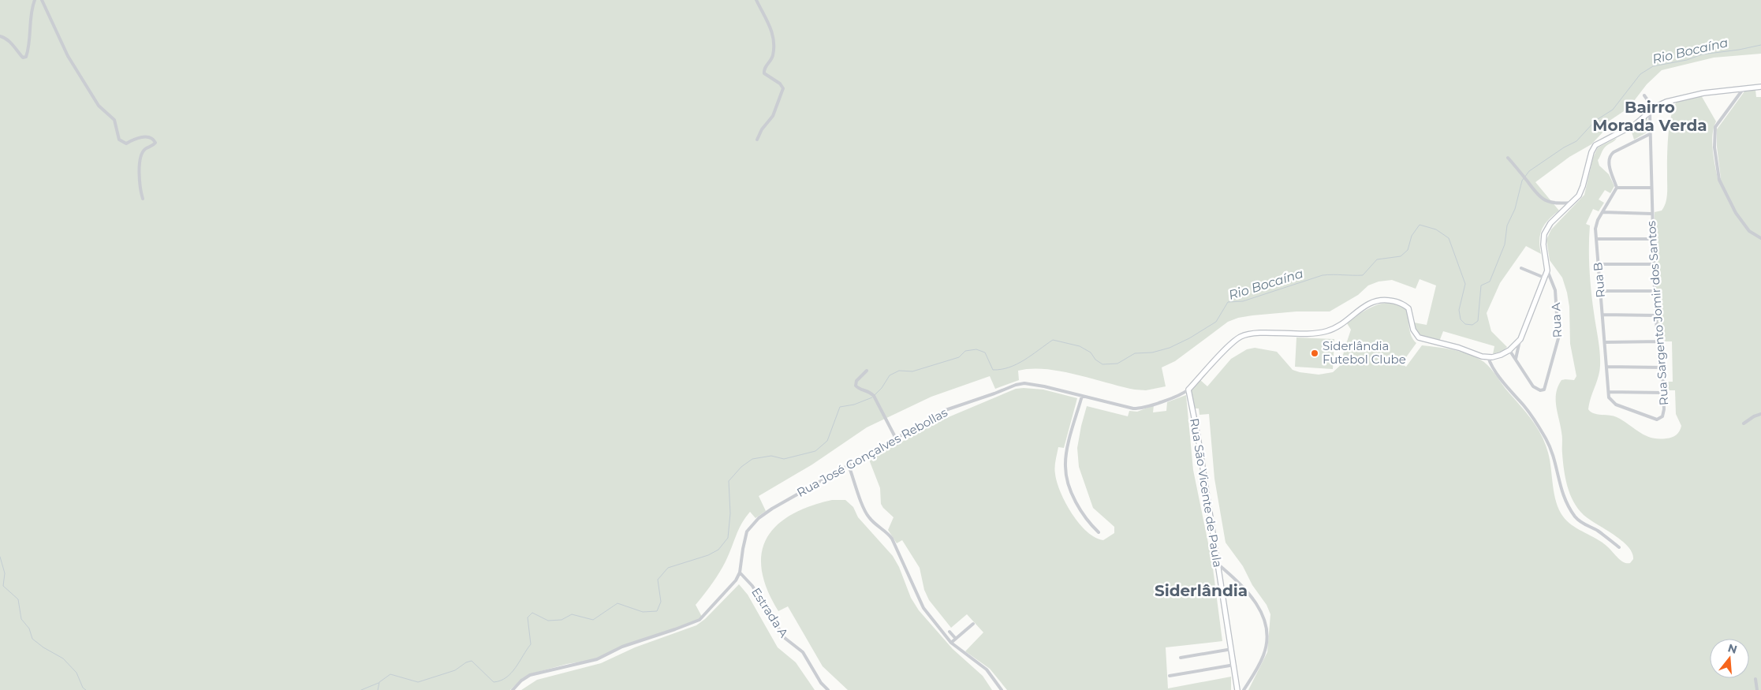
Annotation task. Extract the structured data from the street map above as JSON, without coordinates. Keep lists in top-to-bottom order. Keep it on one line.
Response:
{"streets":{"street":["Rua B","Rua Sargento Jomir dos Santos","Rua A","Rua José Gonçalves Rebollas","Rua São Vicente de Paula","Estrada A"]},"crossings":[["Rua B","Rua Sargento Jomir dos Santos"],["Rua José Gonçalves Rebollas","Rua São Vicente de Paula"],["Rua José Gonçalves Rebollas","Estrada A"]],"districts":["Bairro Morada Verda","Siderlândia"],"water":["Rio Bocaína"],"places":["Siderlândia Futebol Clube"],"north":"top"}
